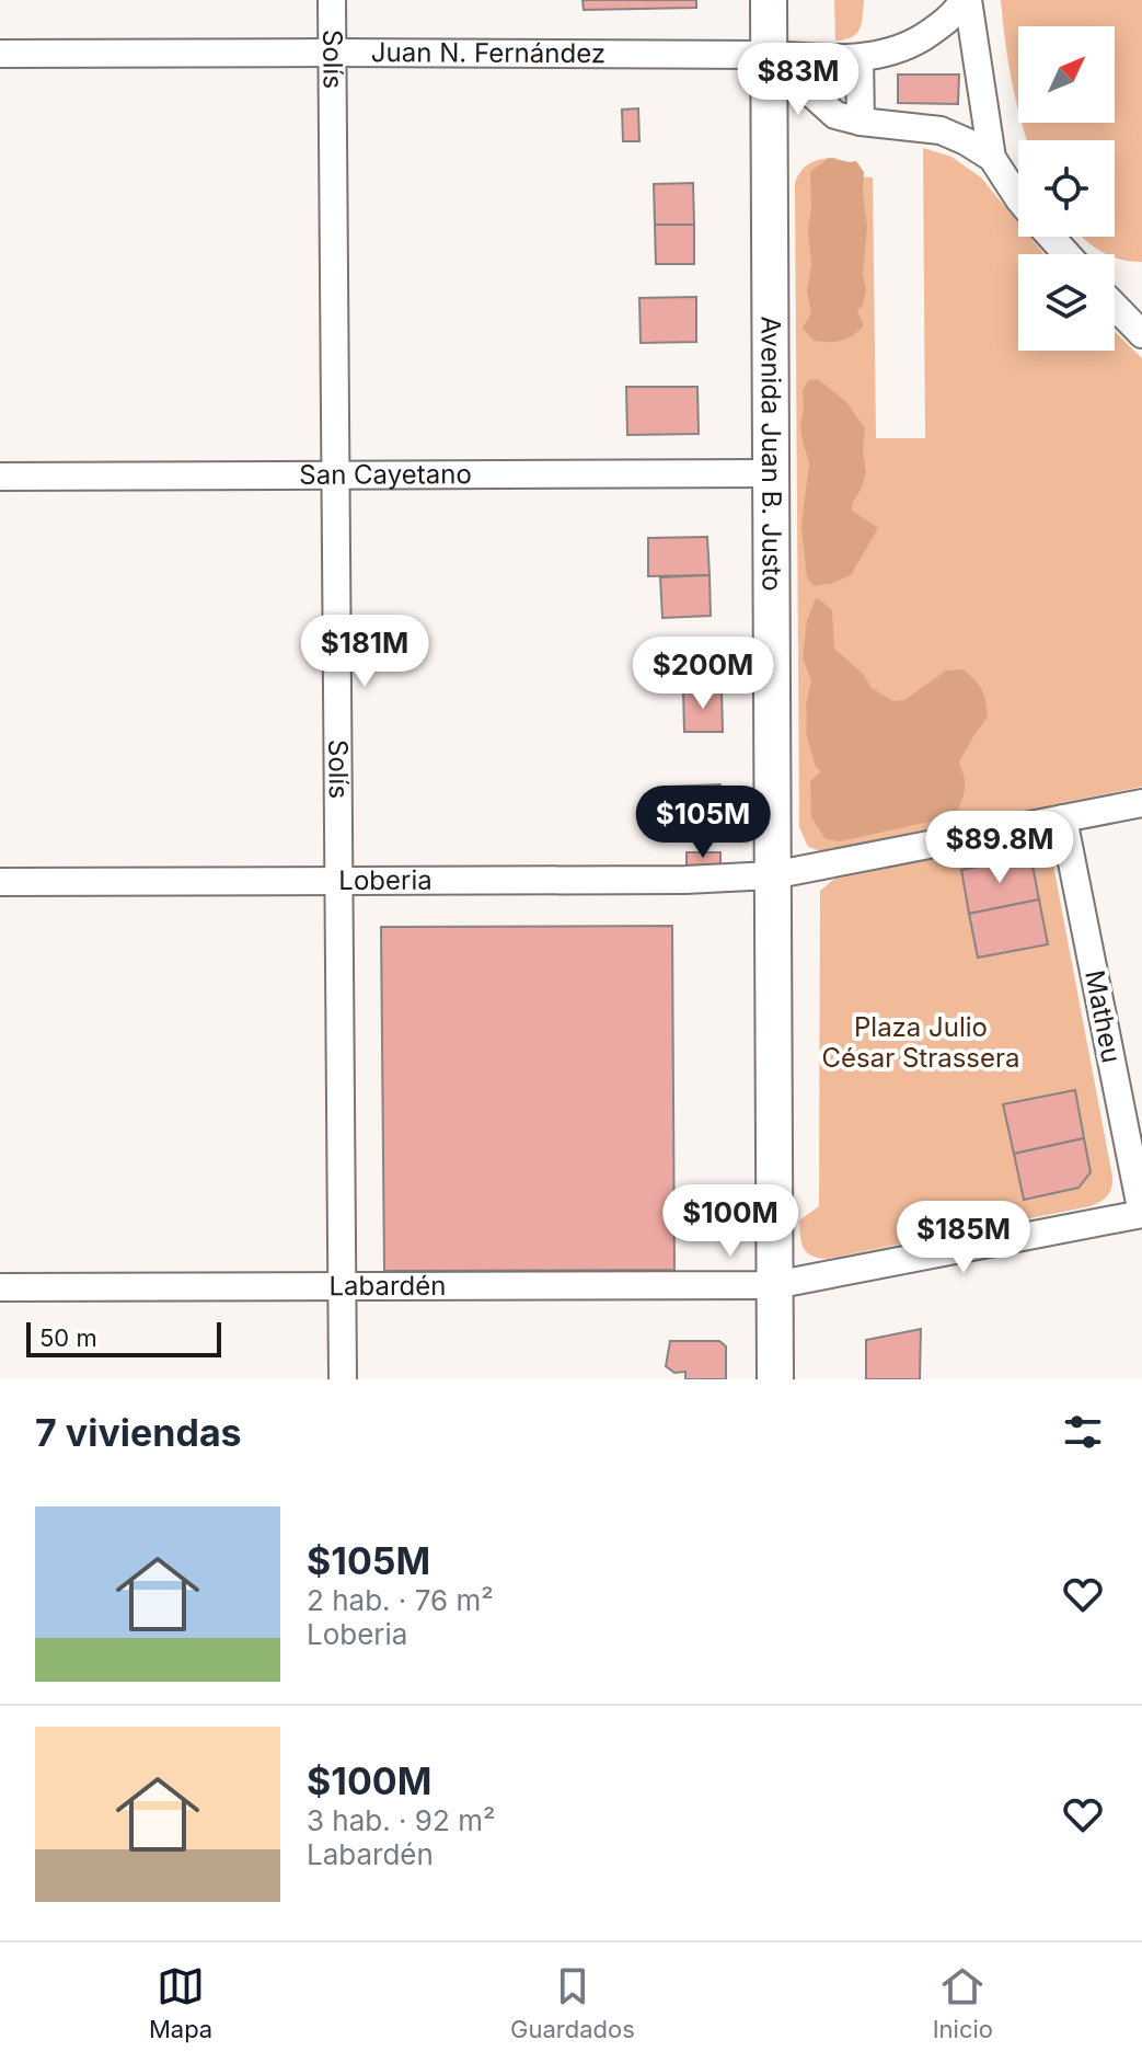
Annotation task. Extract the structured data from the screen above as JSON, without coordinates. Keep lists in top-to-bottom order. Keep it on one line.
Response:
{"streets":{"main road":["Avenida Juan B. Justo"],"street":["Juan N. Fernández","Solís","San Cayetano","Loberia","Matheu","Labardén"]},"crossings":[["Juan N. Fernández","Solís"],["Juan N. Fernández","Avenida Juan B. Justo"],["Solís","San Cayetano"],["Solís","Loberia"],["Solís","Labardén"],["Avenida Juan B. Justo","San Cayetano"],["Avenida Juan B. Justo","Loberia"],["Avenida Juan B. Justo","Labardén"],["Loberia","Matheu"],["Matheu","Labardén"]],"parks":["Plaza Julio César Strassera"],"scale_bar":"50 m","north":"top right","page":{"price":["$83M","$181M","$200M","$105M","$89.8M","$100M","$185M"],"scale":"50 m","heading":"7 viviendas","list":[{"name":"$105M","note":"2 hab. · 76 m² · Loberia"},{"name":"$100M","note":"3 hab. · 92 m² · Labardén"}],"tabs":["Mapa","Guardados","Inicio"]}}
